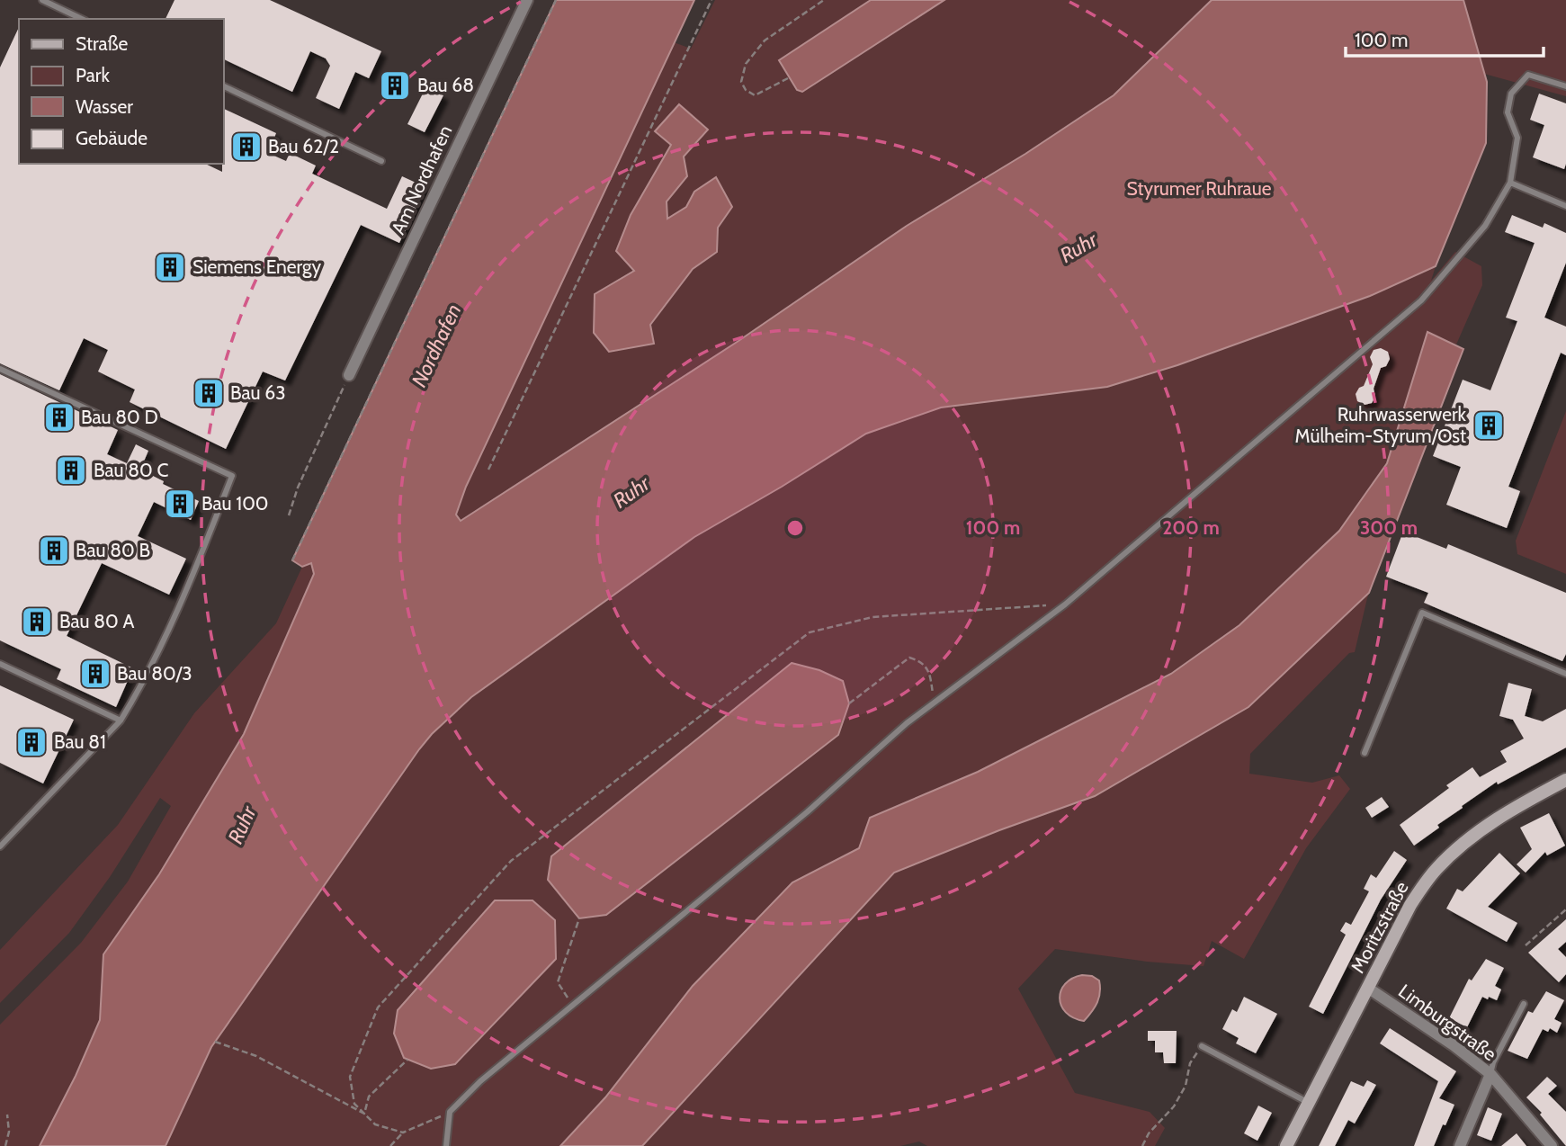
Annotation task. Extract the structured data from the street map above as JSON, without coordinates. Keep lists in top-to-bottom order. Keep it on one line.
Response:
{"streets":{"main road":["Moritzstraße"],"street":["Am Nordhafen","Limburgstraße"]},"crossings":[["Moritzstraße","Limburgstraße"]],"water":["Ruhr","Nordhafen"],"parks":["Styrumer Ruhraue"],"places":{"building":["Bau 68","Bau 62/2","Siemens Energy","Bau 63","Bau 80 D","Ruhrwasserwerk Mülheim-Styrum/Ost","Bau 80 C","Bau 100","Bau 80 B","Bau 80 A","Bau 80/3","Bau 81"]},"legend":["Straße","Park","Wasser","Gebäude"],"scale_bar":"100 m","rings":["100 m","200 m","300 m"]}
